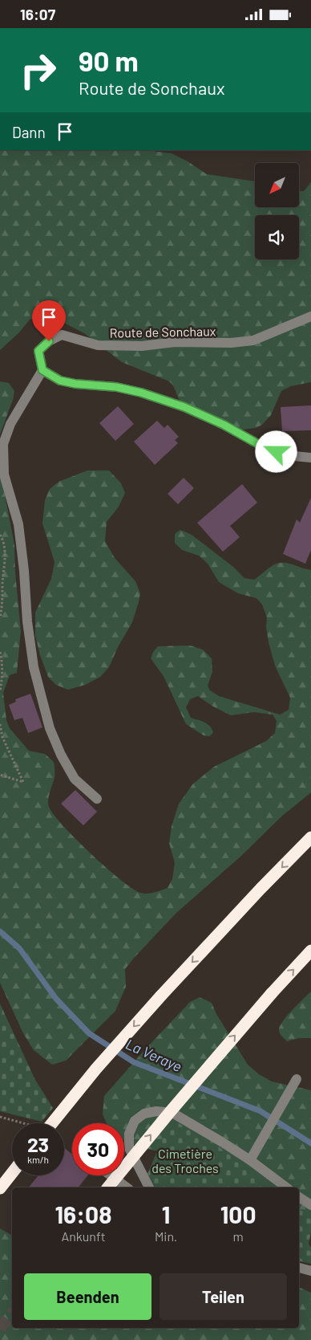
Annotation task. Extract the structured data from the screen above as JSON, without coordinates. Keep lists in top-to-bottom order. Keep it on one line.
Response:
{"streets":{"street":["Route de Sonchaux"]},"water":["La Veraye"],"parks":["Cimetière des Troches"],"north":"bottom left","page":{"status":"16:07","turn":["90 m","Route de Sonchaux"],"then":"Dann","speed":"23 km/h","limit":"30","eta":["16:08","Ankunft","1","Min.","100","m"],"buttons":["Beenden","Teilen"]}}
